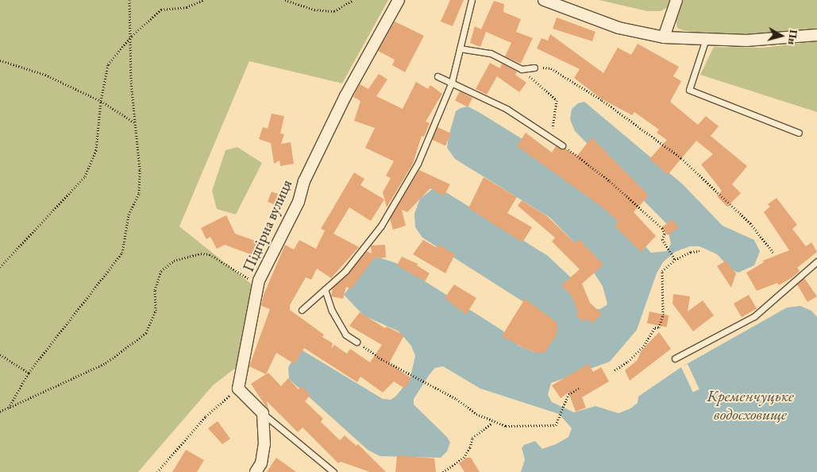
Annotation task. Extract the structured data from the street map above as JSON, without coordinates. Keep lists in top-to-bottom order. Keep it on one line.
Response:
{"streets":{"street":["Підгірна вулиця"]},"water":["Кременчуцьке водосховище"],"north":"right"}
